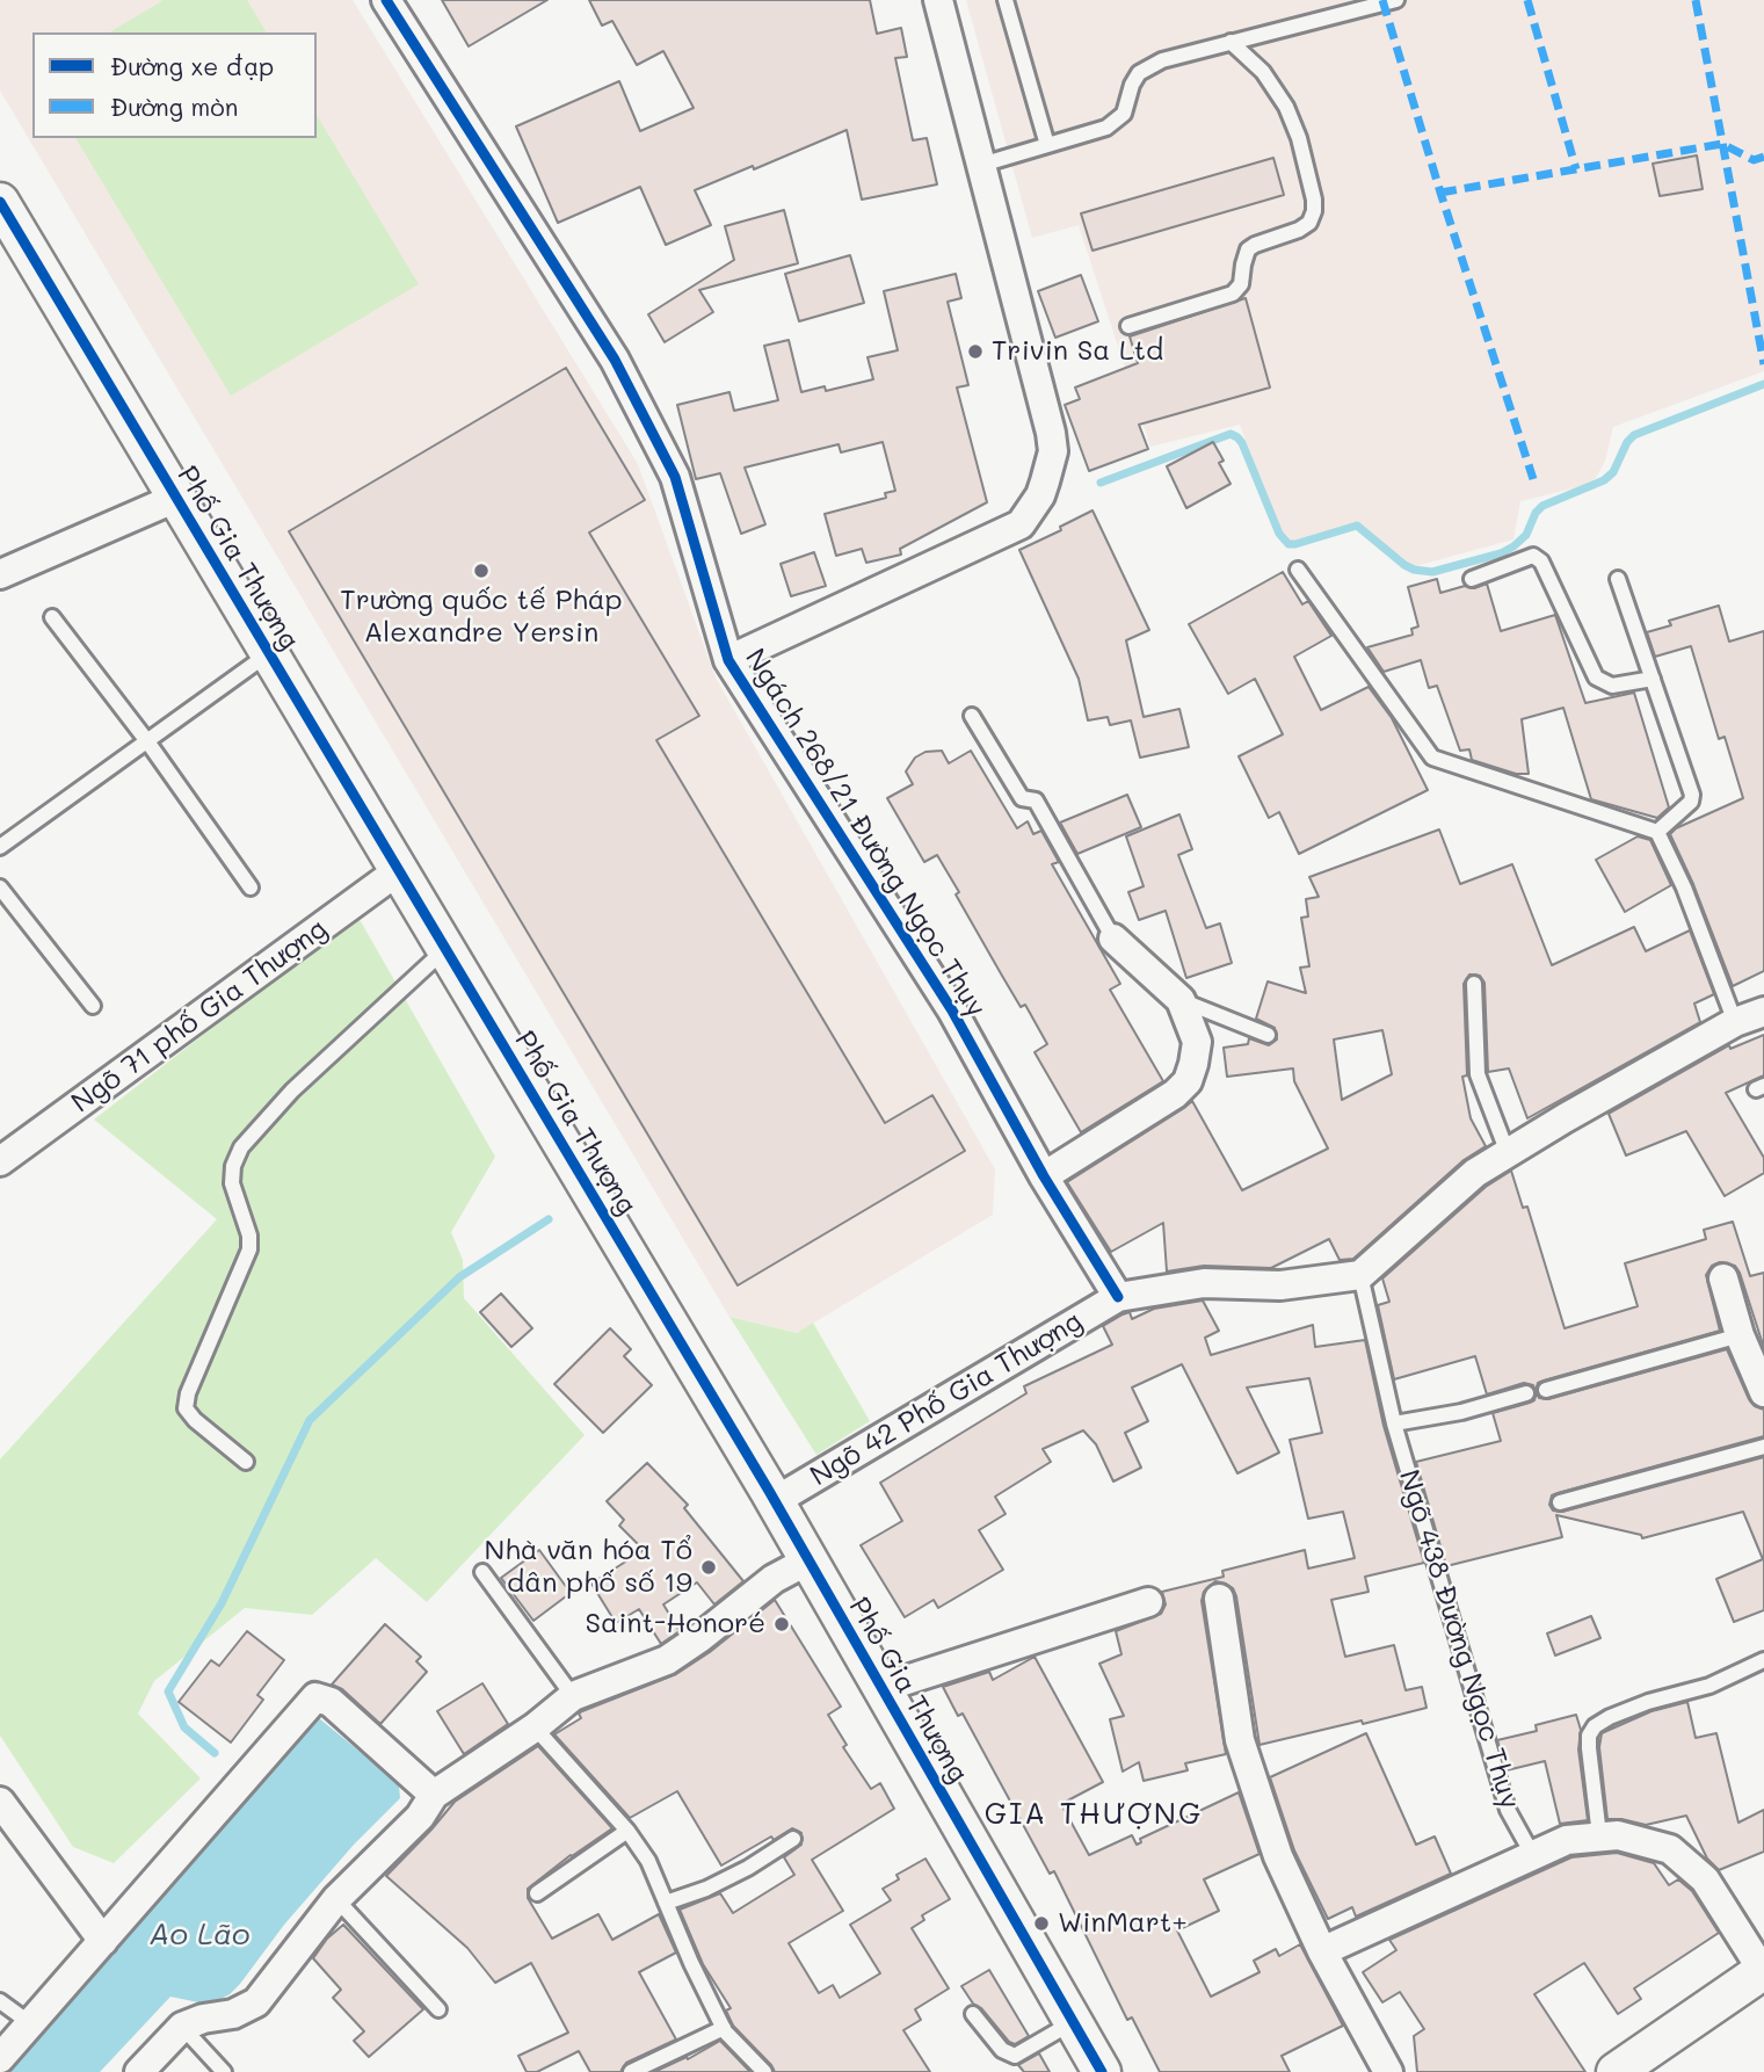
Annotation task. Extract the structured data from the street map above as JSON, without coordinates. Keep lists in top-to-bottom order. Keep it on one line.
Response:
{"streets":{"street":["Phố Gia Thượng","Ngách 268/21 Đường Ngọc Thụy","Ngõ 71 phố Gia Thượng","Ngõ 42 Phố Gia Thượng"],"lane":["Ngõ 438 Đường Ngọc Thụy"]},"crossings":[["Phố Gia Thượng","Ngõ 71 phố Gia Thượng"],["Phố Gia Thượng","Ngõ 42 Phố Gia Thượng"],["Ngách 268/21 Đường Ngọc Thụy","Ngõ 42 Phố Gia Thượng"]],"districts":["GIA THƯỢNG"],"water":["Ao Lão"],"places":["Trivin Sa Ltd","Trường quốc tế Pháp Alexandre Yersin","Nhà văn hóa Tổ dân phố số 19","Saint-Honoré","WinMart+"],"legend":["Đường xe đạp","Đường mòn"]}
